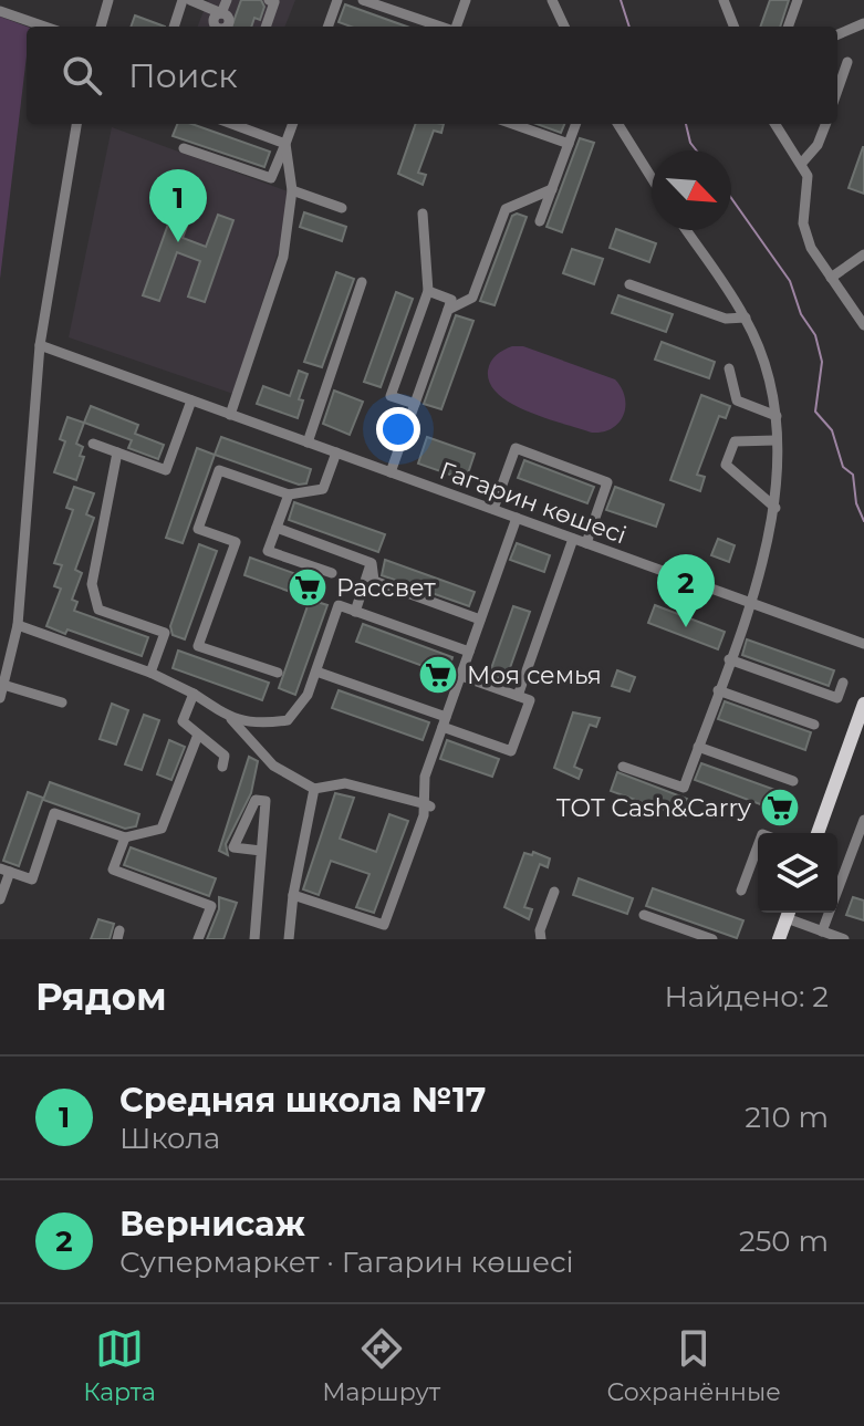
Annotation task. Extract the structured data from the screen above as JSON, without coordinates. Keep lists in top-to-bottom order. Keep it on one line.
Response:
{"streets":{"street":["Гагарин көшесі"]},"places":{"supermarket":["Рассвет","Моя семья","ТОТ Cash&Carry"]},"north":"bottom right","page":{"search":"Поиск","pins":["1","2"],"heading":["Рядом","Найдено: 2"],"list":[{"mark":"1","name":"Средняя школа №17","note":"Школа","value":"210 m"},{"mark":"2","name":"Вернисаж","note":"Супермаркет · Гагарин көшесі","value":"250 m"}],"nav":["Карта","Маршрут","Сохранённые"]}}
